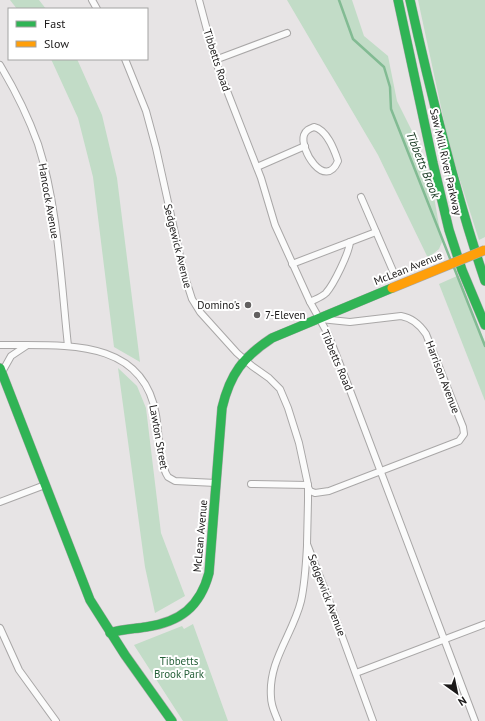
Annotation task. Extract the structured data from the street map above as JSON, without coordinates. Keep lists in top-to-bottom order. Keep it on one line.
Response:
{"streets":{"main road":["Saw Mill River Parkway","McLean Avenue"],"street":["Tibbetts Road","Hancock Avenue","Sedgewick Avenue","Harrison Avenue","Lawton Street"]},"crossings":[["Tibbetts Road","McLean Avenue"],["Tibbetts Road","Harrison Avenue"],["Hancock Avenue","Lawton Street"],["Sedgewick Avenue","McLean Avenue"],["McLean Avenue","Harrison Avenue"],["McLean Avenue","Lawton Street"]],"water":["Tibbetts Brook"],"parks":["Tibbetts Brook Park"],"places":["Domino's","7-Eleven"],"legend":["Fast","Slow"],"north":"bottom right"}
